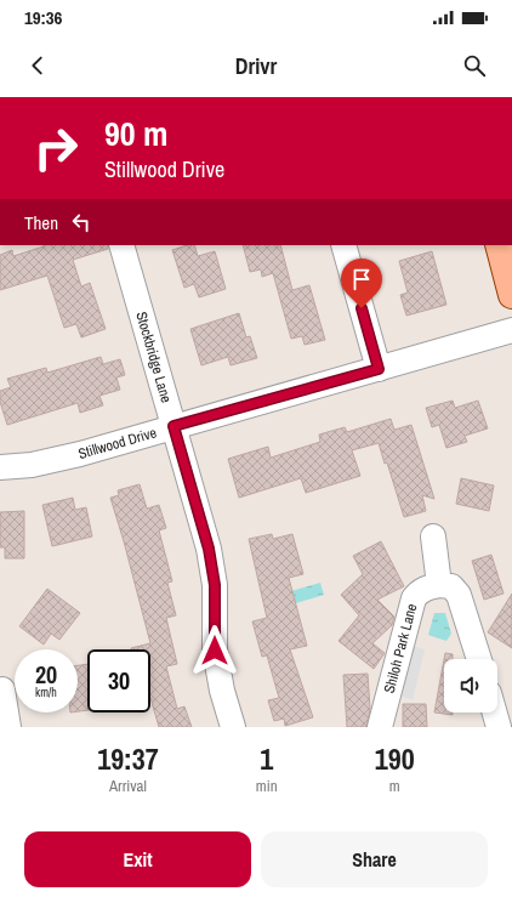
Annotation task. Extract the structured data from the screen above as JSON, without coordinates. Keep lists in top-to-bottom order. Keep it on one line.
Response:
{"streets":{"street":["Stockbridge Lane","Stillwood Drive","Shiloh Park Lane"]},"crossings":[["Stockbridge Lane","Stillwood Drive"]],"page":{"status":"19:36","header":"Drivr","turn":["90 m","Stillwood Drive"],"then":"Then","speed":"20 km/h","limit":"30","eta":["19:37","Arrival","1","min","190","m"],"buttons":["Exit","Share"]}}
